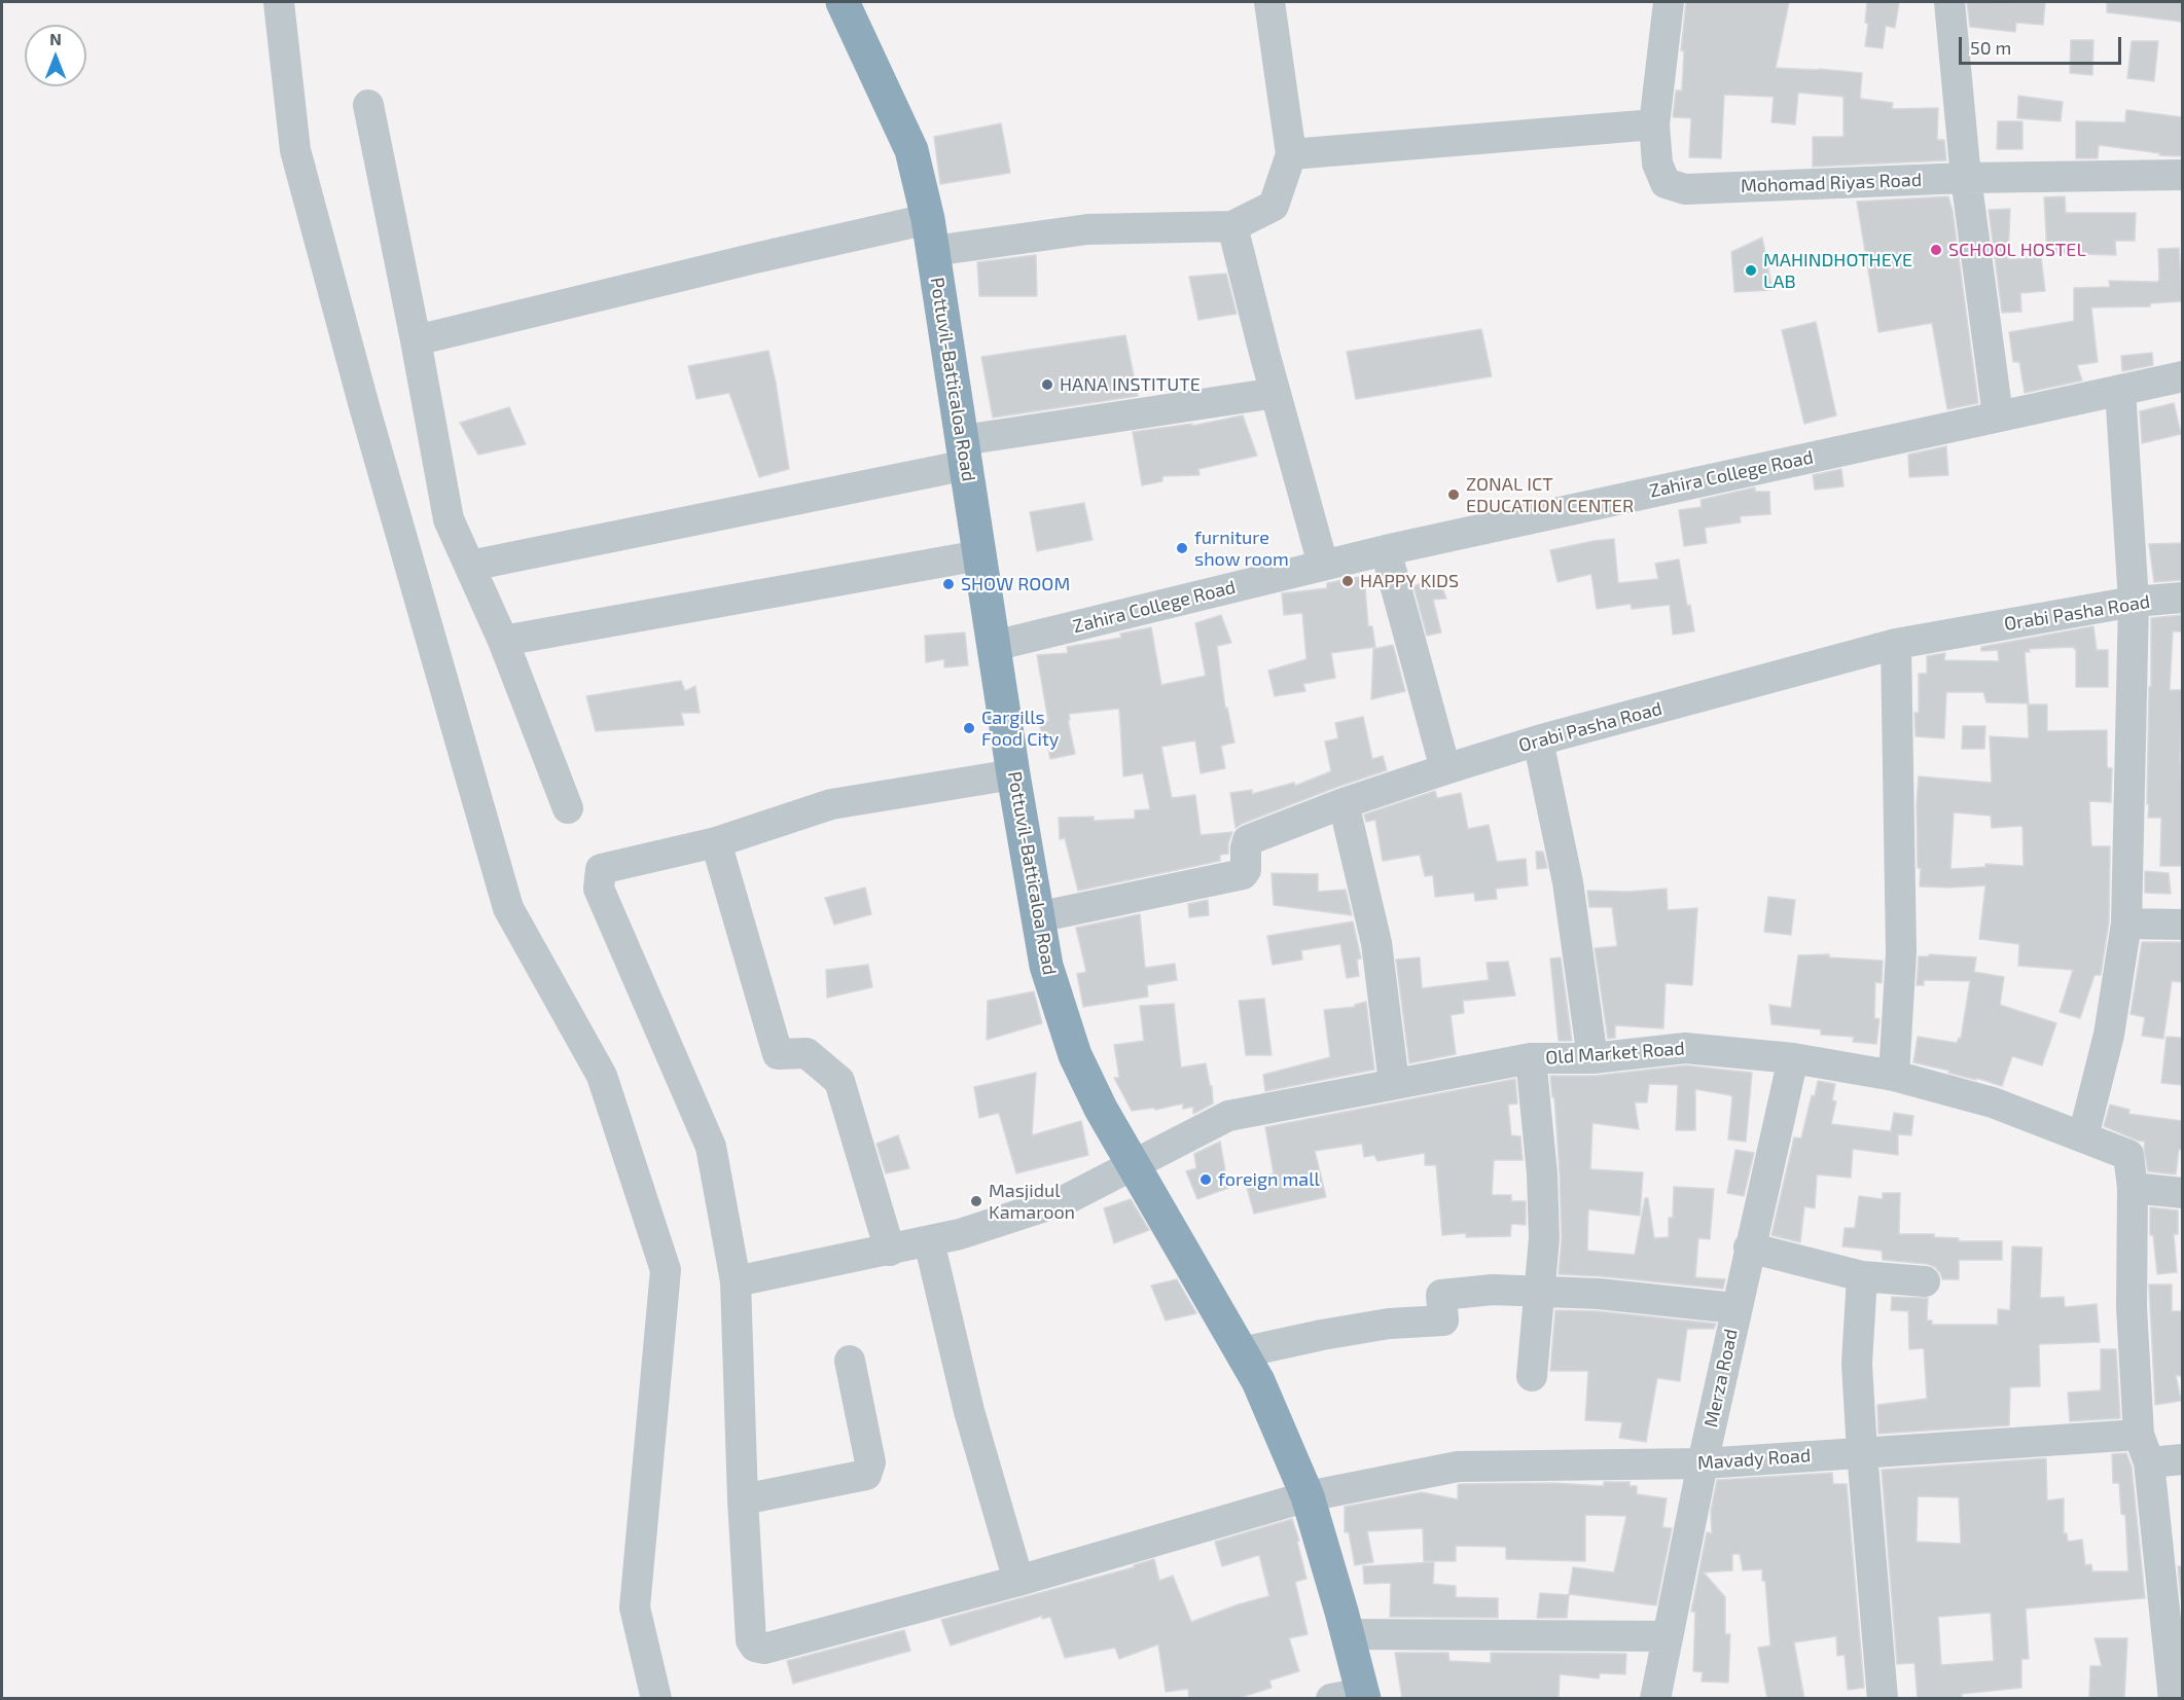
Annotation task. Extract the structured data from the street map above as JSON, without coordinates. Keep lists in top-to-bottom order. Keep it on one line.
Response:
{"streets":{"highway":["Pottuvil-Batticaloa Road"],"street":["Mohomad Riyas Road","Zahira College Road","Orabi Pasha Road","Old Market Road","Merza Road","Mavady Road"]},"crossings":[["Pottuvil-Batticaloa Road","Zahira College Road"],["Pottuvil-Batticaloa Road","Orabi Pasha Road"],["Pottuvil-Batticaloa Road","Old Market Road"],["Pottuvil-Batticaloa Road","Mavady Road"],["Old Market Road","Merza Road"],["Merza Road","Mavady Road"]],"places":["SCHOOL HOSTEL","MAHINDHOTHEYE LAB","HANA INSTITUTE","ZONAL ICT EDUCATION CENTER","furniture show room","HAPPY KIDS","SHOW ROOM","Cargills Food City","foreign mall","Masjidul Kamaroon"],"scale_bar":"50 m","north":"top"}
